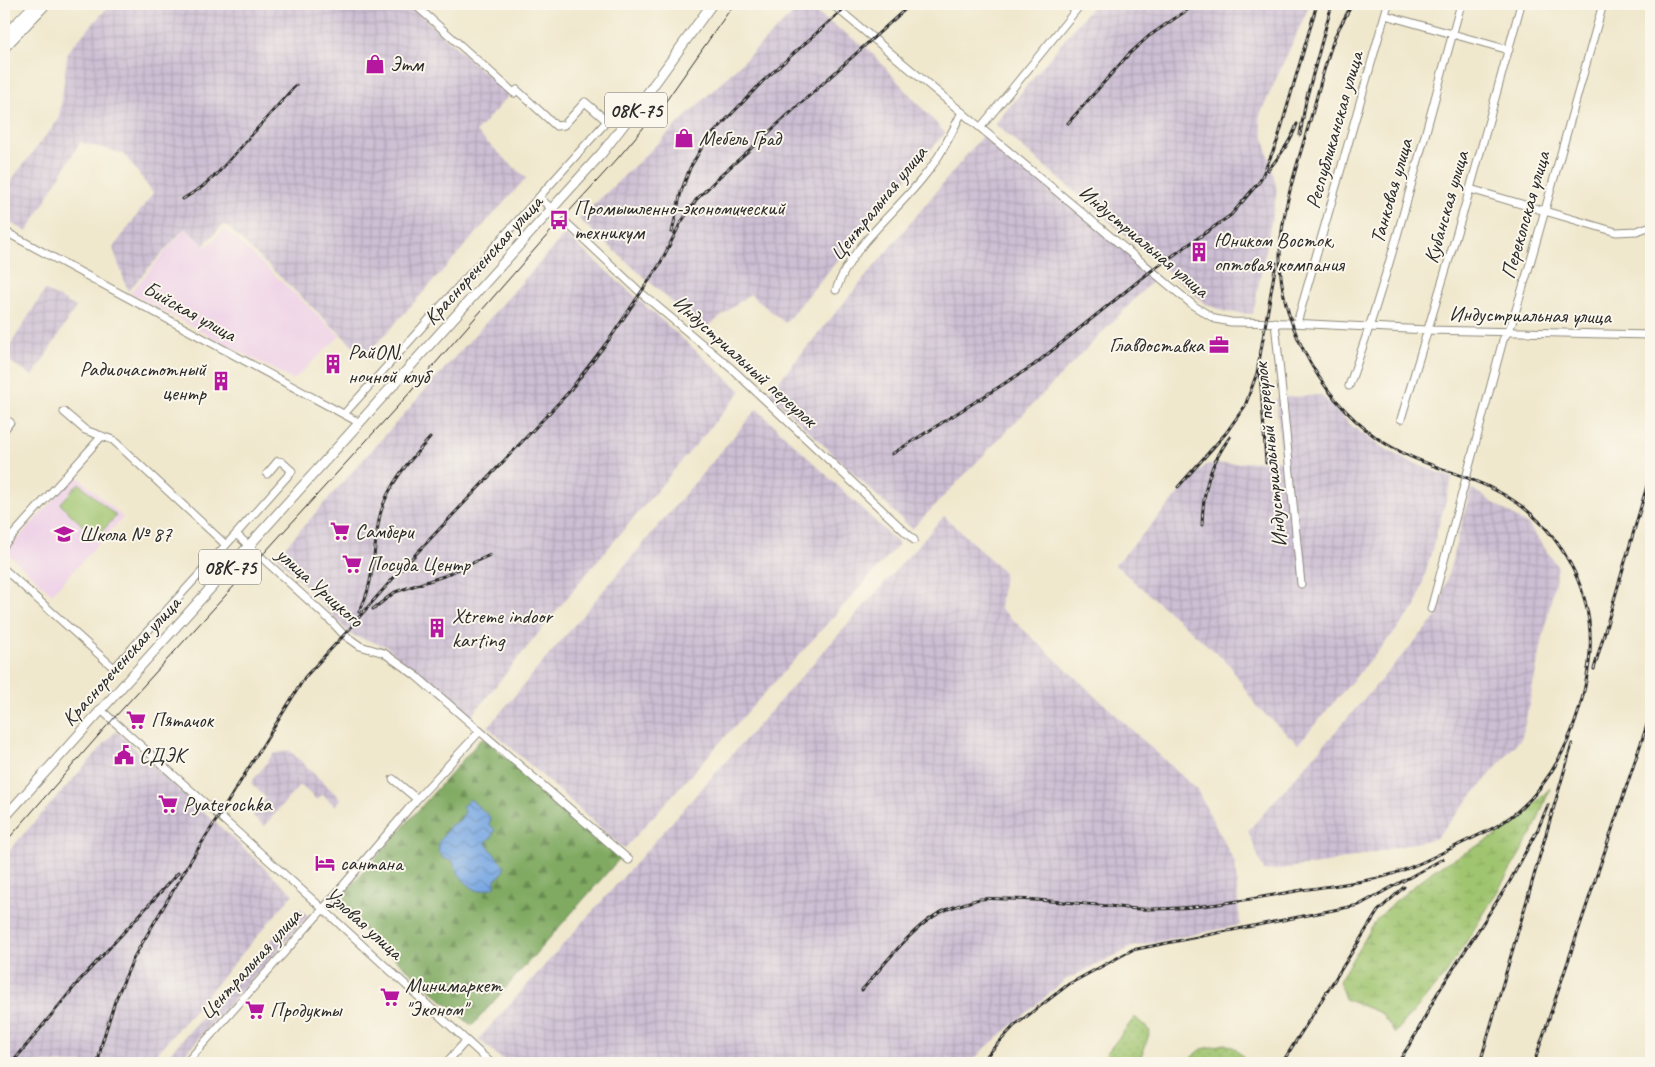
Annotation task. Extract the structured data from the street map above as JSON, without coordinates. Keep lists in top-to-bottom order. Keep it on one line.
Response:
{"streets":{"main road":["08К-75","Краснореченская улица"],"street":["Республиканская улица","Танковая улица","Центральная улица","Кубанская улица","Перекопская улица","Индустриальная улица","Бийская улица","Индустриальный переулок","улица Урицкого","Узловая улица"]},"crossings":[["Республиканская улица","Индустриальная улица"],["Танковая улица","Индустриальная улица"],["Центральная улица","Индустриальная улица"],["Центральная улица","улица Урицкого"],["Центральная улица","Узловая улица"],["Кубанская улица","Индустриальная улица"],["Перекопская улица","Индустриальная улица"],["Индустриальная улица","Индустриальный переулок"],["Краснореченская улица","Бийская улица"],["Краснореченская улица","Индустриальный переулок"],["Краснореченская улица","улица Урицкого"],["Краснореченская улица","Узловая улица"]],"places":{"shop":["Этм","Мебель Град"],"bus stop":["Промышленно-экономический техникум"],"building":["Юником Восток, оптовая компания","РайON, ночной клуб","Радиочастотный центр","Xtreme indoor karting"],"office":["Главдоставка"],"supermarket":["Самбери","Посуда Центр","Пятачок","Pyaterochka","Минимаркет \"Эконом\"","Продукты"],"school or university":["Школа № 87"],"public building":["СДЭК"],"hotel":["сантана"]}}
